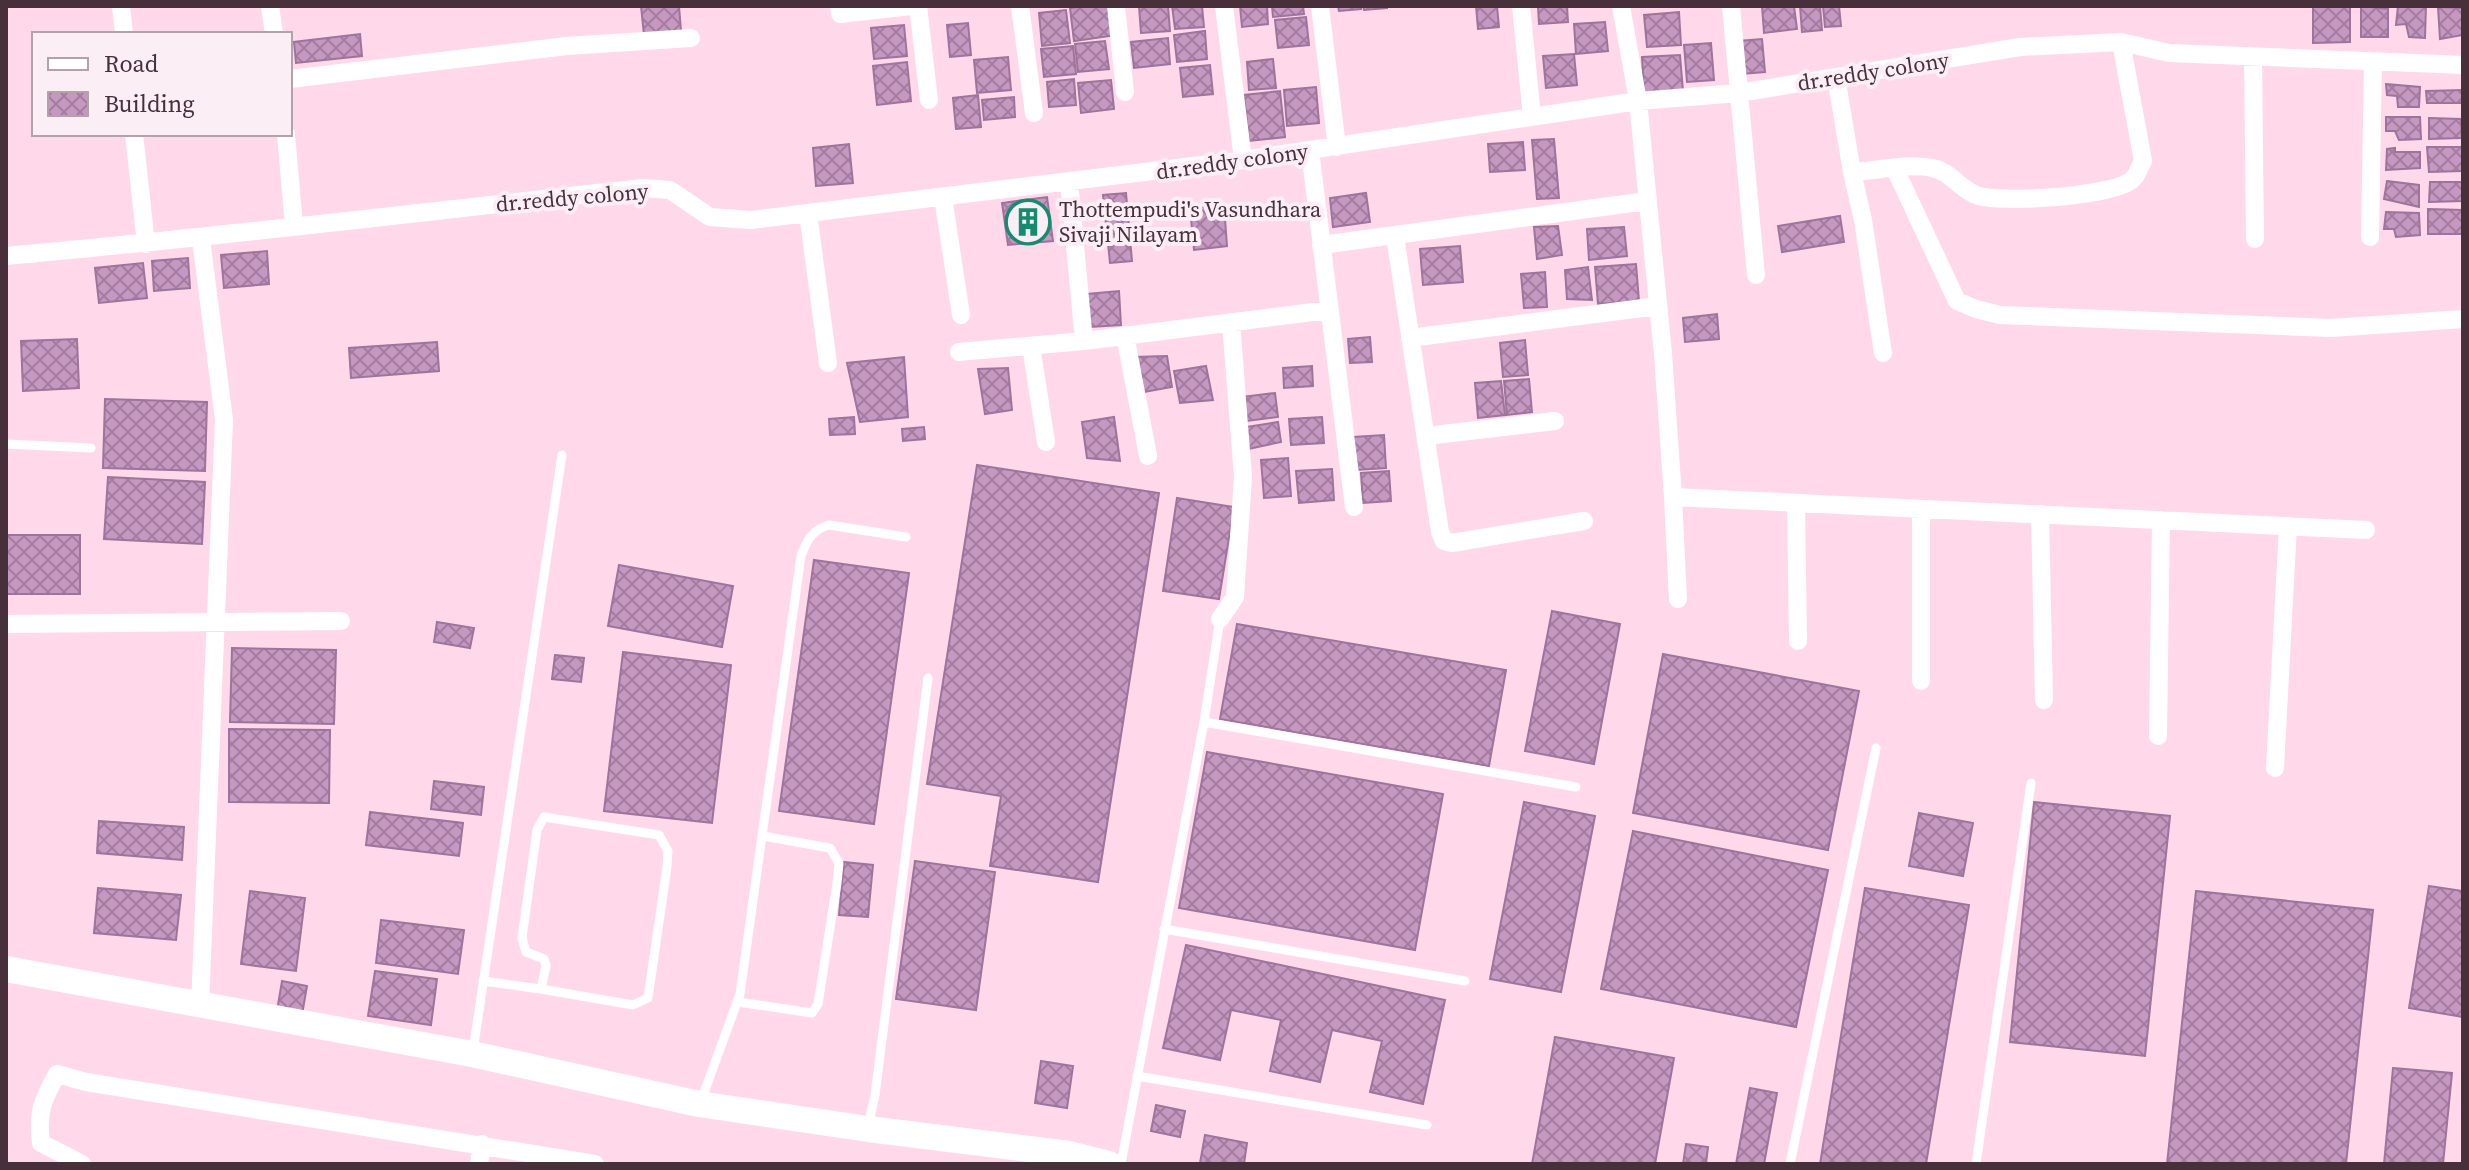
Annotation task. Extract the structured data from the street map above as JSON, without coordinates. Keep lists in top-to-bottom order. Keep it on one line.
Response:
{"streets":{"street":["dr.reddy colony"]},"places":{"building":["Thottempudi's Vasundhara Sivaji Nilayam"]},"legend":["Road","Building"]}
